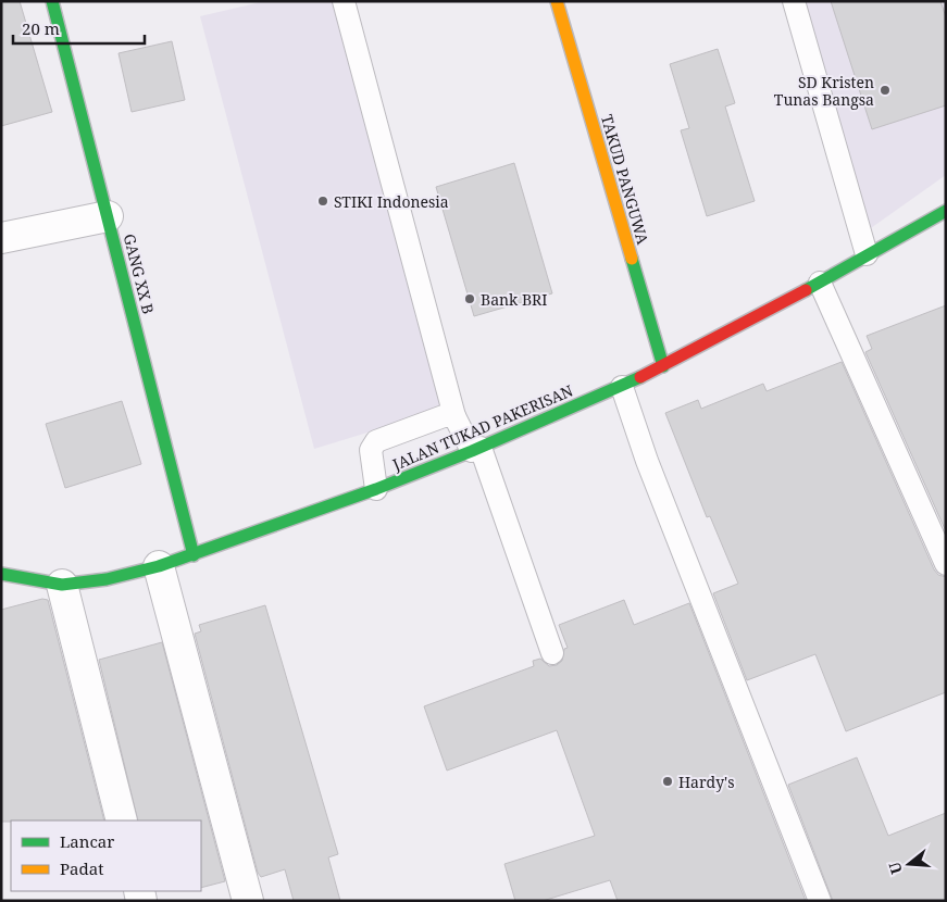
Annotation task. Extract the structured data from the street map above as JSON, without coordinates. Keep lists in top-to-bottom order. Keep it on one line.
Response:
{"streets":{"street":["TAKUD PANGUWA","GANG XX B","JALAN TUKAD PAKERISAN"]},"crossings":[["TAKUD PANGUWA","JALAN TUKAD PAKERISAN"],["GANG XX B","JALAN TUKAD PAKERISAN"]],"places":["SD Kristen Tunas Bangsa","STIKI Indonesia","Bank BRI","Hardy's"],"legend":["Lancar","Padat"],"scale_bar":"20 m","north":"left"}
